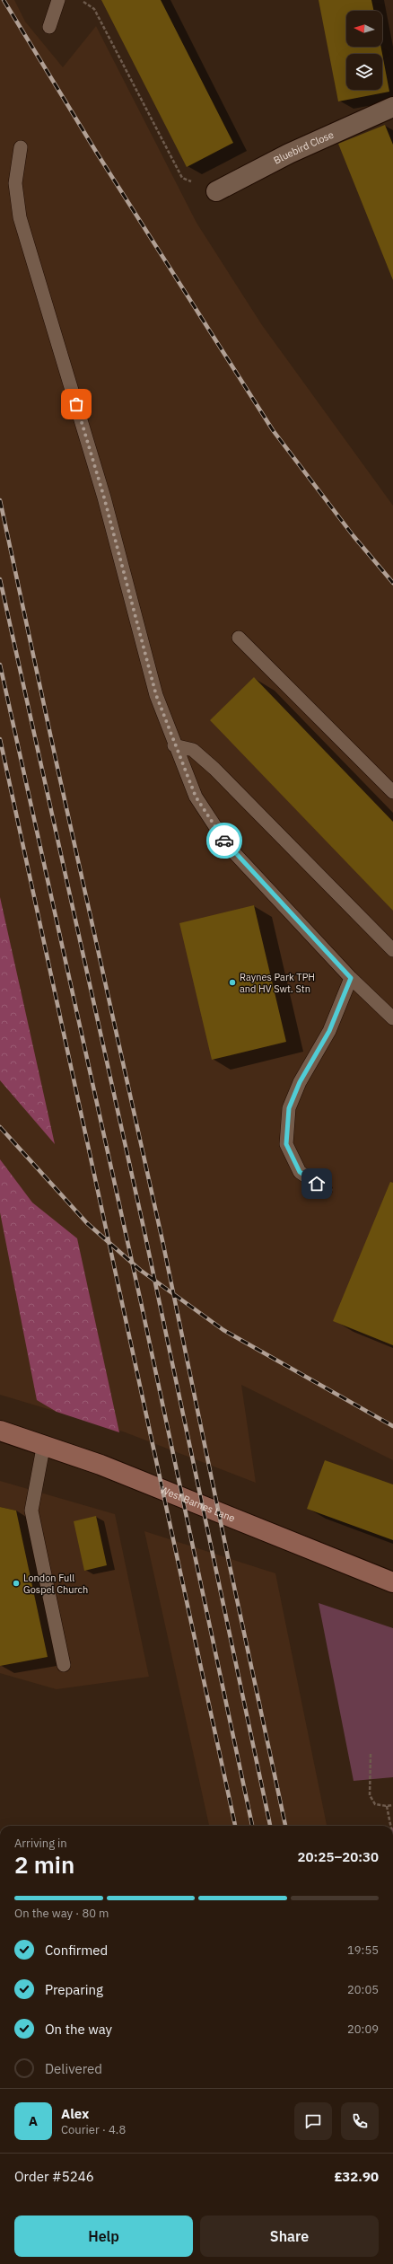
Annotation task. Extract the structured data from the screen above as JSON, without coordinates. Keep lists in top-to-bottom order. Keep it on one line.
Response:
{"streets":{"main road":["West Barnes Lane"],"street":["Bluebird Close"]},"places":["Raynes Park TPH and HV Swt. Stn","London Full Gospel Church"],"north":"left","page":{"heading":["2 min","Arriving in","20:25–20:30"],"panel":["Alex","Courier · 4.8","Order #5246","£32.90"],"bar":"On the way · 80 m","list":[["Confirmed","19:55"],["Preparing","20:05"],["On the way","20:09"],"Delivered"],"round":"A","buttons":["Help","Share"]}}
